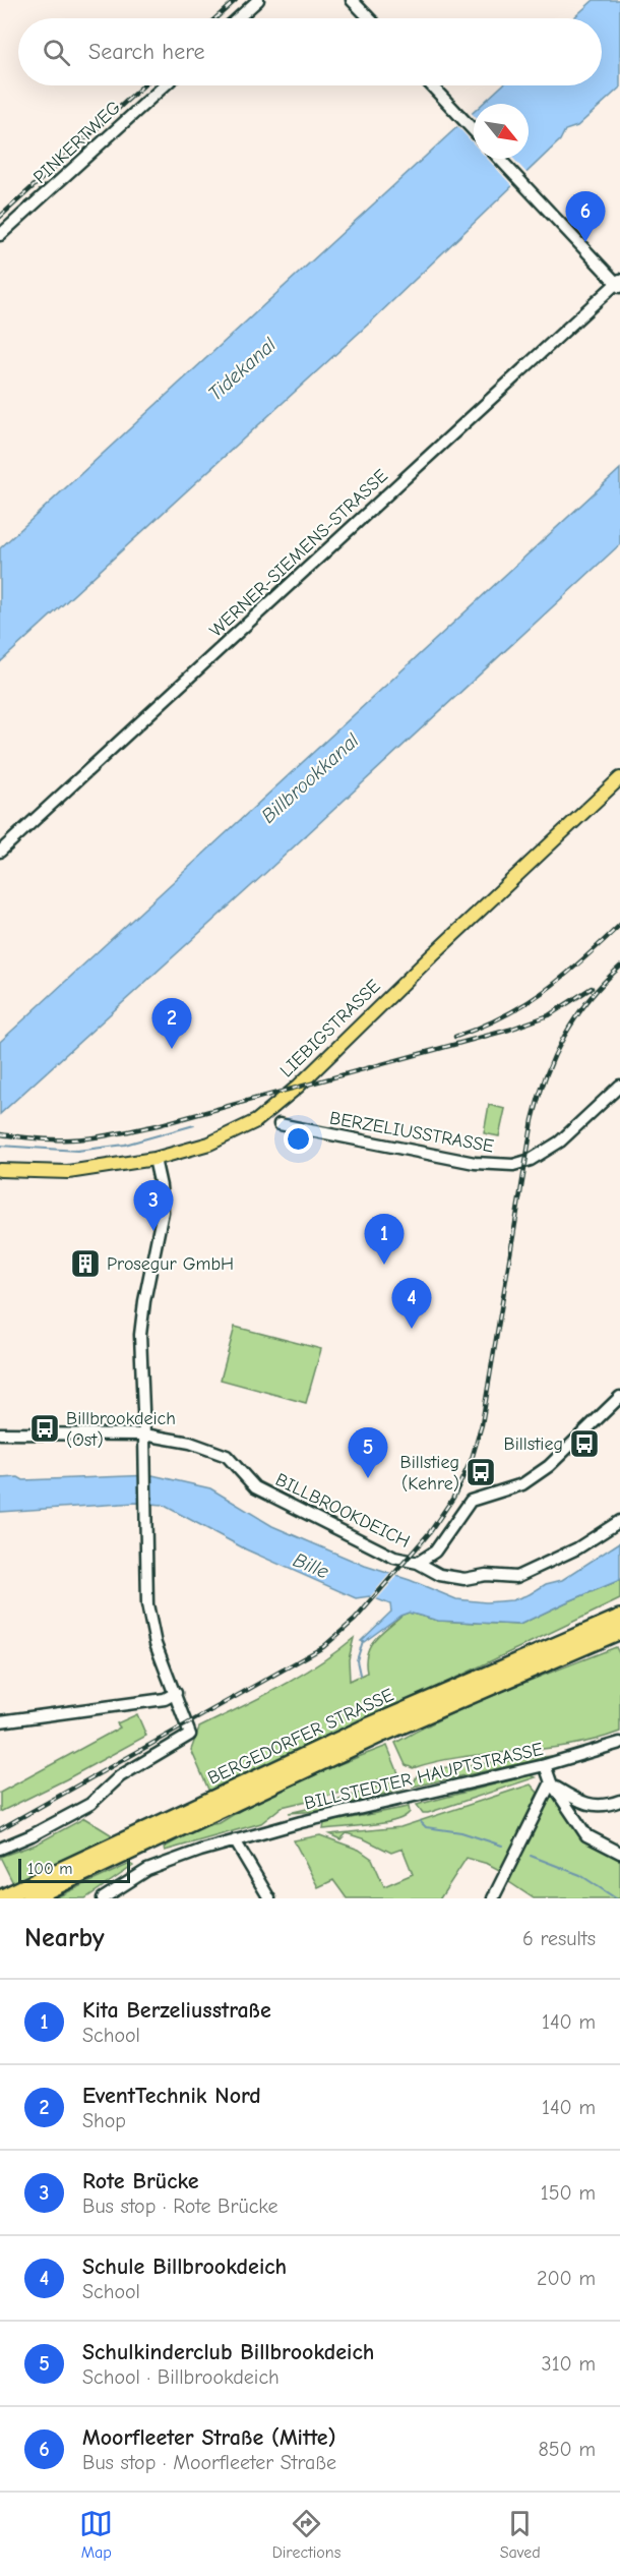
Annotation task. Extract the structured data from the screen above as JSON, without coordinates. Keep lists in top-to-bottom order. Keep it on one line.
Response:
{"streets":{"highway":["BERGEDORFER STRASSE"],"main road":["LIEBIGSTRASSE"],"street":["PINKERTWEG","WERNER-SIEMENS-STRASSE","BERZELIUSSTRASSE","BILLBROOKDEICH","BILLSTEDTER HAUPTSTRASSE"]},"water":["Tidekanal","Billbrookkanal","Bille"],"places":{"building":["Prosegur GmbH"],"bus stop":["Billbrookdeich (Ost)","Billstieg","Billstieg (Kehre)"]},"scale_bar":"100 m","north":"bottom right","page":{"search":"Search here","pins":["6","2","3","1","4","5"],"scale":"100 m","heading":["Nearby","6 results"],"list":[{"mark":"1","name":"Kita Berzeliusstraße","note":"School","value":"140 m"},{"mark":"2","name":"EventTechnik Nord","note":"Shop","value":"140 m"},{"mark":"3","name":"Rote Brücke","note":"Bus stop · Rote Brücke","value":"150 m"},{"mark":"4","name":"Schule Billbrookdeich","note":"School","value":"200 m"},{"mark":"5","name":"Schulkinderclub Billbrookdeich","note":"School · Billbrookdeich","value":"310 m"},{"mark":"6","name":"Moorfleeter Straße (Mitte)","note":"Bus stop · Moorfleeter Straße","value":"850 m"}],"nav":["Map","Directions","Saved"]}}
